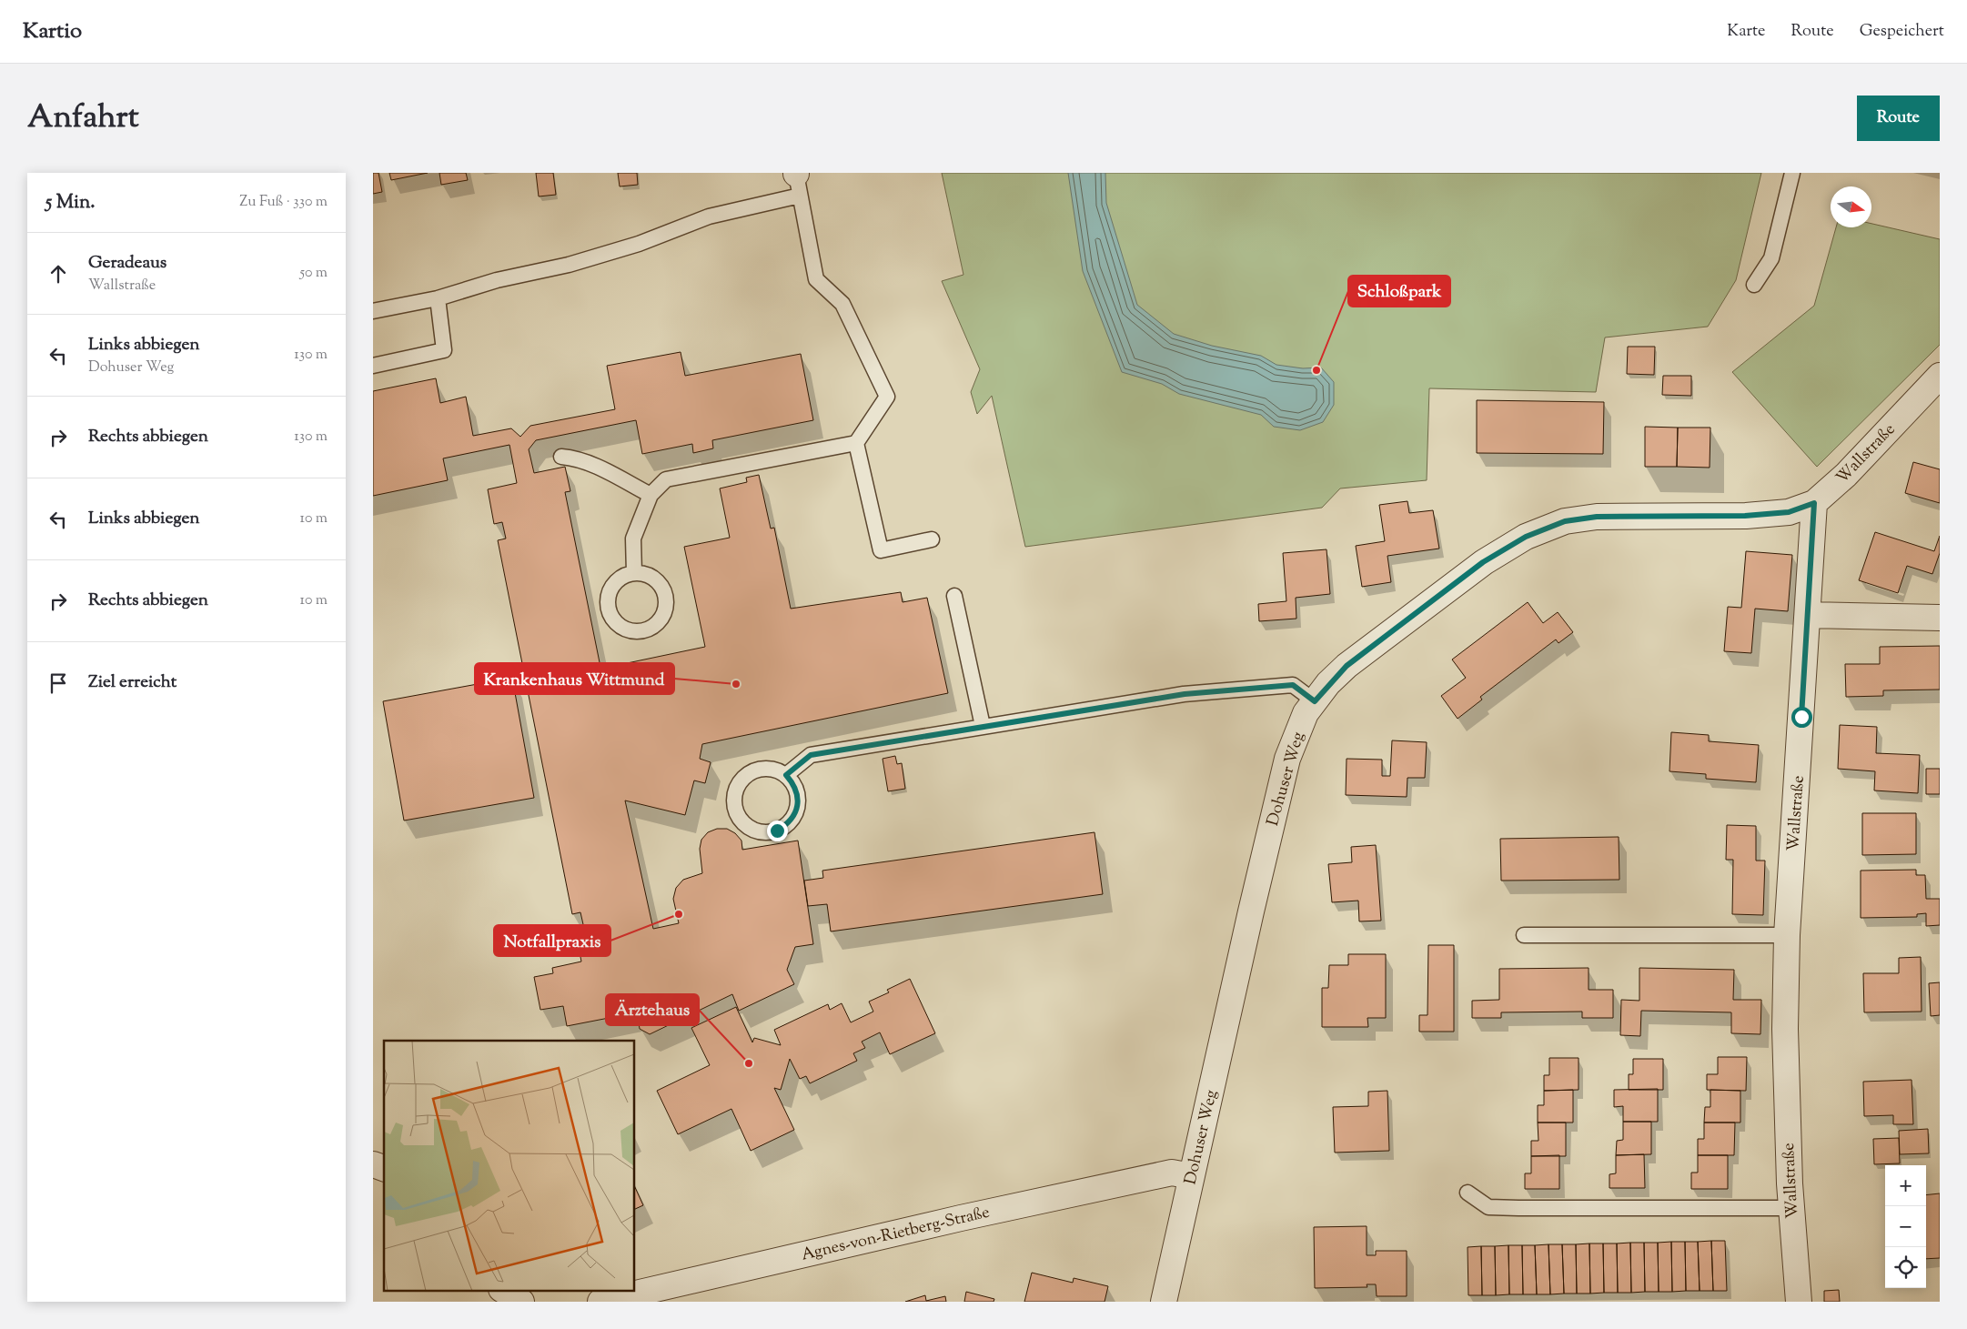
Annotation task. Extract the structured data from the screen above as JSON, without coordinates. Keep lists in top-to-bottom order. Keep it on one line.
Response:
{"streets":{"street":["Wallstraße","Dohuser Weg","Agnes-von-Rietberg-Straße"]},"crossings":[["Wallstraße","Dohuser Weg"],["Dohuser Weg","Agnes-von-Rietberg-Straße"]],"places":["Schloßpark","Krankenhaus Wittmund","Notfallpraxis","Ärztehaus"],"north":"right","page":{"header":"Kartio","nav":["Karte","Route","Gespeichert"],"title":"Anfahrt","buttons":"Route","heading":["5 Min.","Zu Fuß · 330 m"],"list":[["Geradeaus","Wallstraße","50 m"],["Links abbiegen","Dohuser Weg","130 m"],["Rechts abbiegen","130 m"],["Links abbiegen","10 m"],["Rechts abbiegen","10 m"],"Ziel erreicht"],"map_buttons":["+","−"]}}
